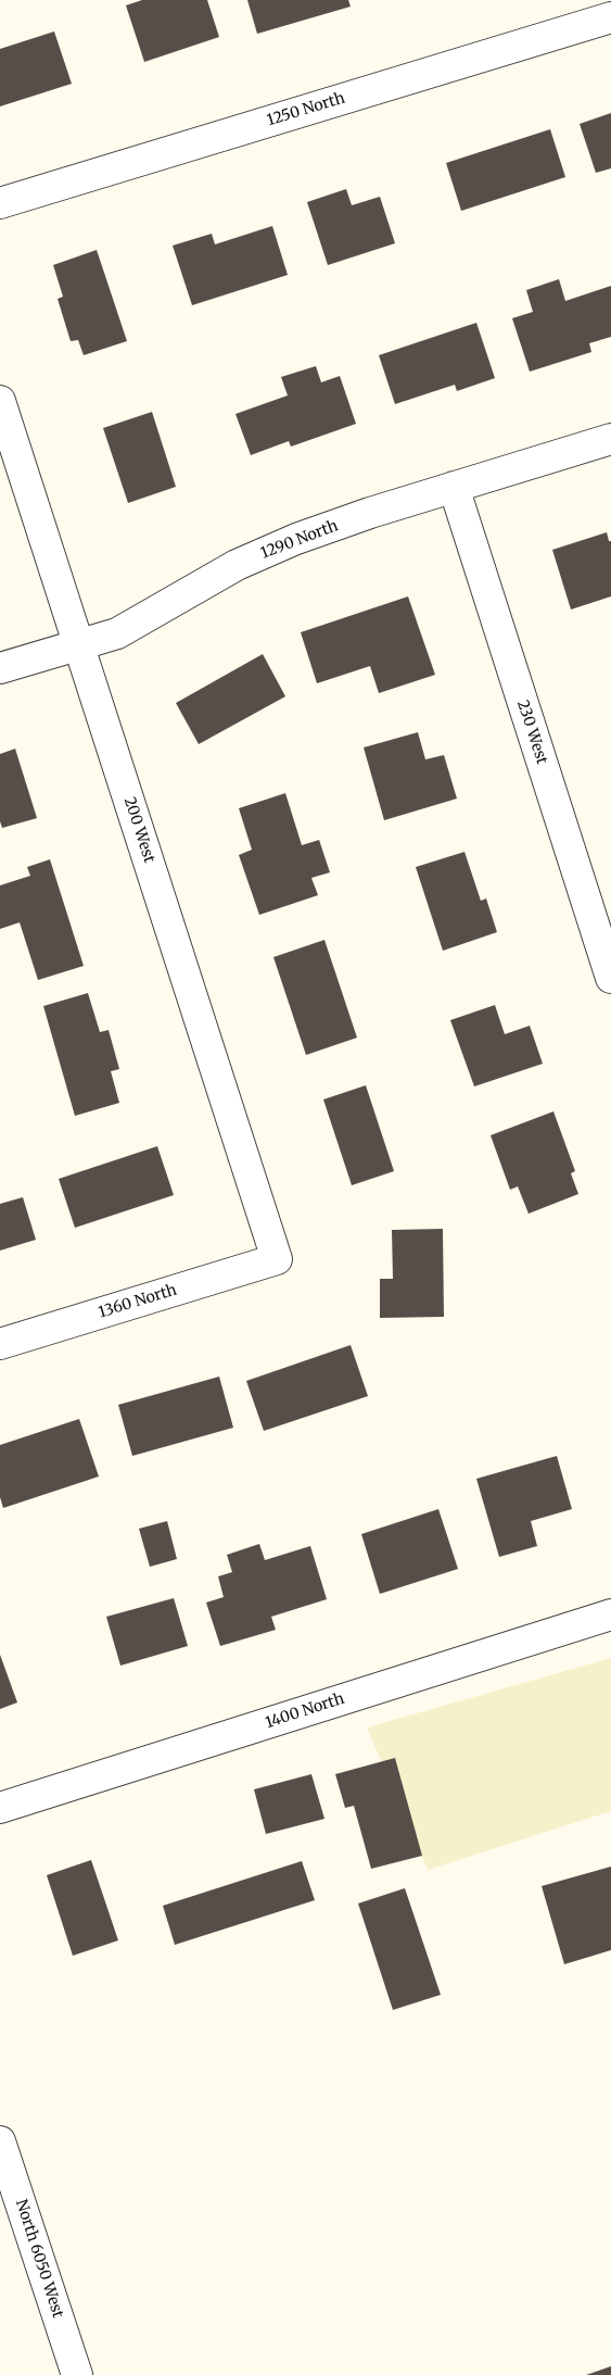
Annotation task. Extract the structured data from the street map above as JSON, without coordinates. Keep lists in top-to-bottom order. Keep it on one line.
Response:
{"streets":{"street":["1250 North","1290 North","230 West","200 West","1360 North","1400 North","North 6050 West"]},"crossings":[["1290 North","230 West"],["1290 North","200 West"],["200 West","1360 North"]]}
